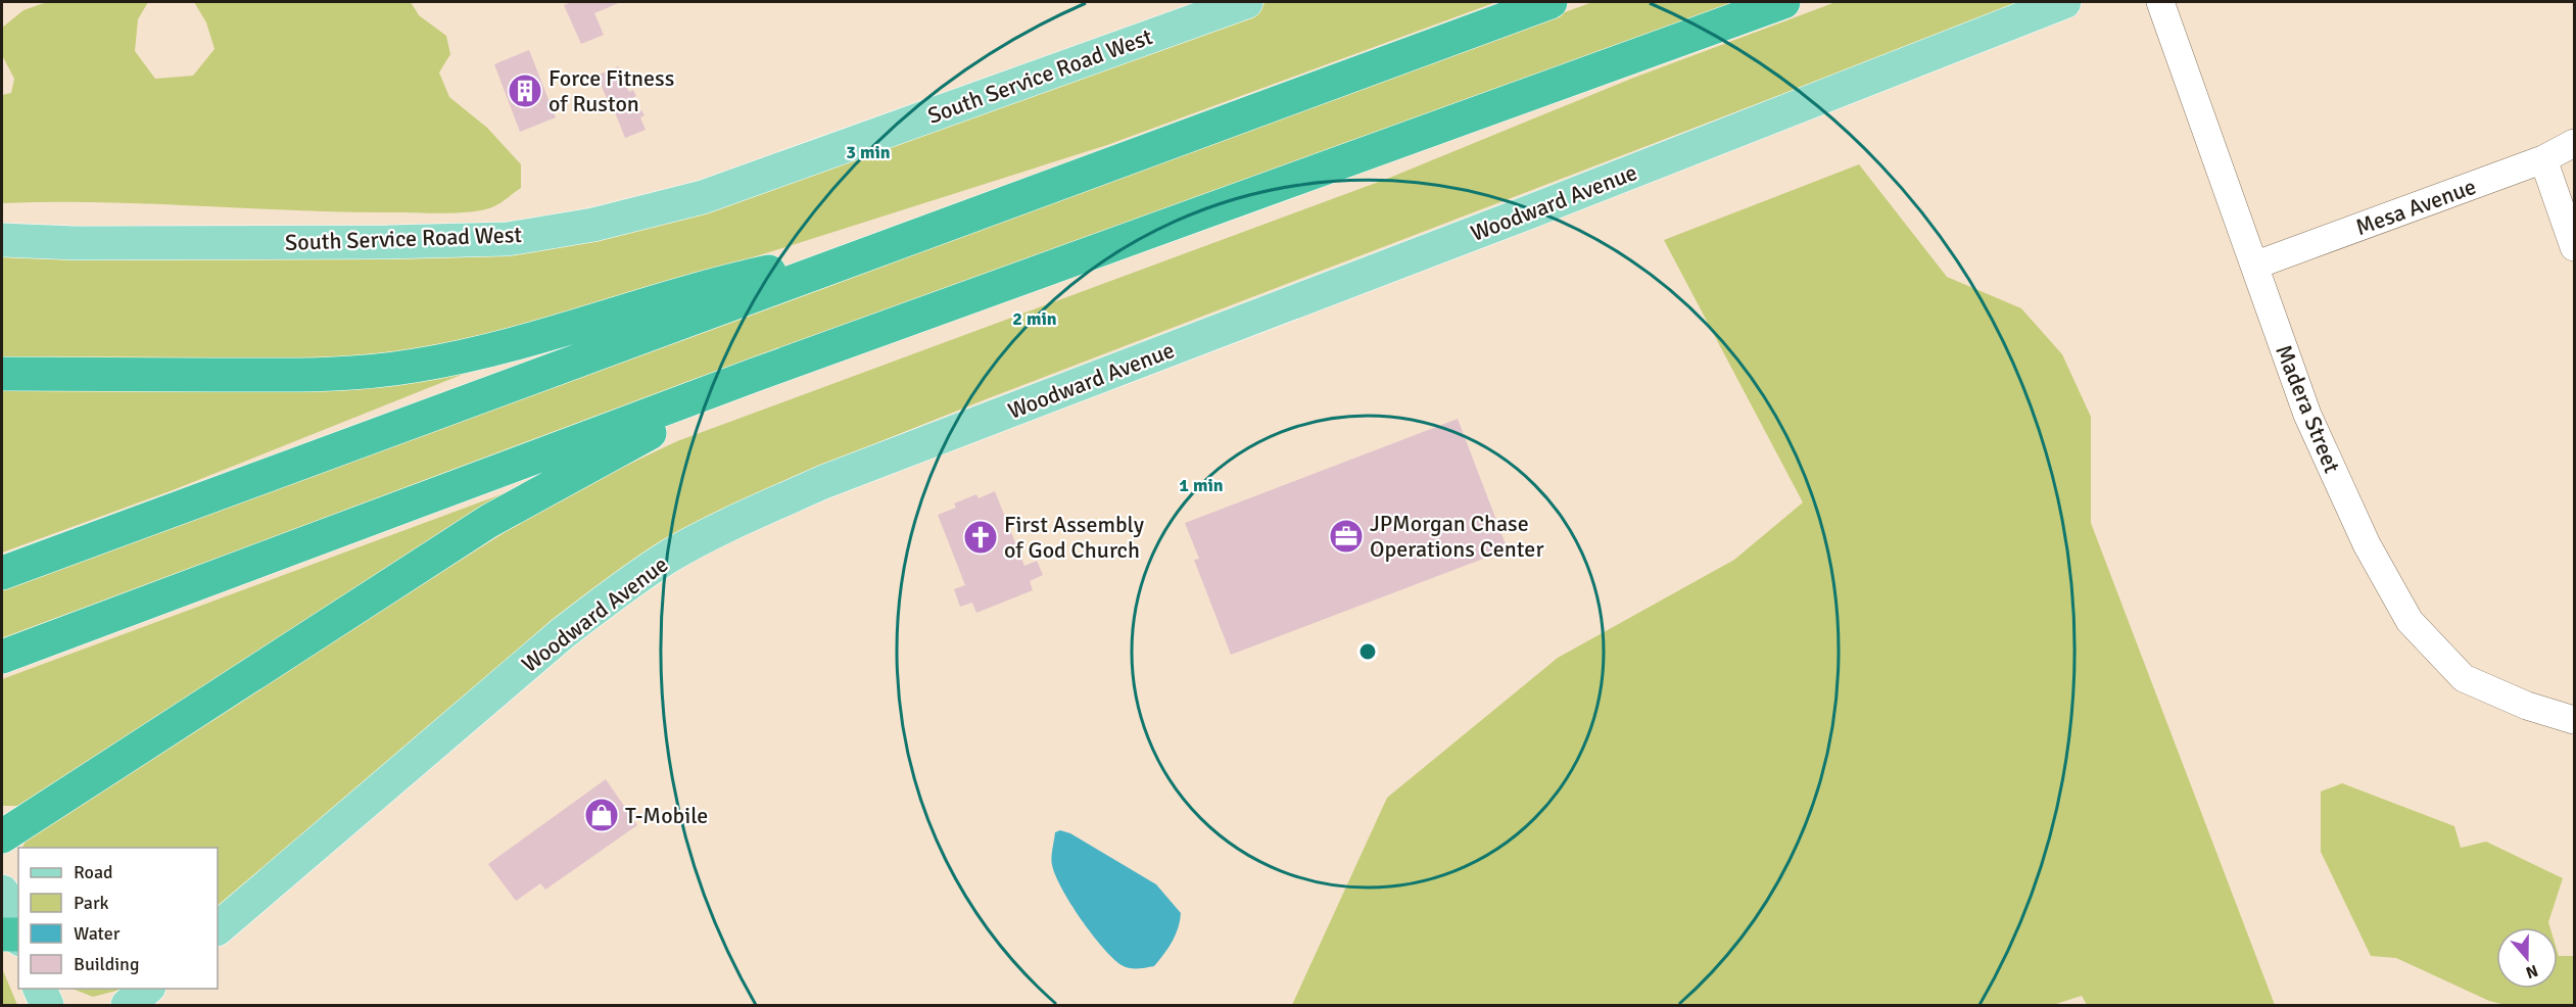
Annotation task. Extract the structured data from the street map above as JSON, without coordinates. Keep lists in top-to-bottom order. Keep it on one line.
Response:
{"streets":{"main road":["South Service Road West","Woodward Avenue"],"street":["Mesa Avenue","Madera Street"]},"crossings":[["Mesa Avenue","Madera Street"]],"places":{"building":["Force Fitness of Ruston"],"office":["JPMorgan Chase Operations Center"],"church":["First Assembly of God Church"],"shop":["T-Mobile"]},"legend":["Road","Park","Water","Building"],"north":"bottom","rings":["3 min","2 min","1 min"]}
